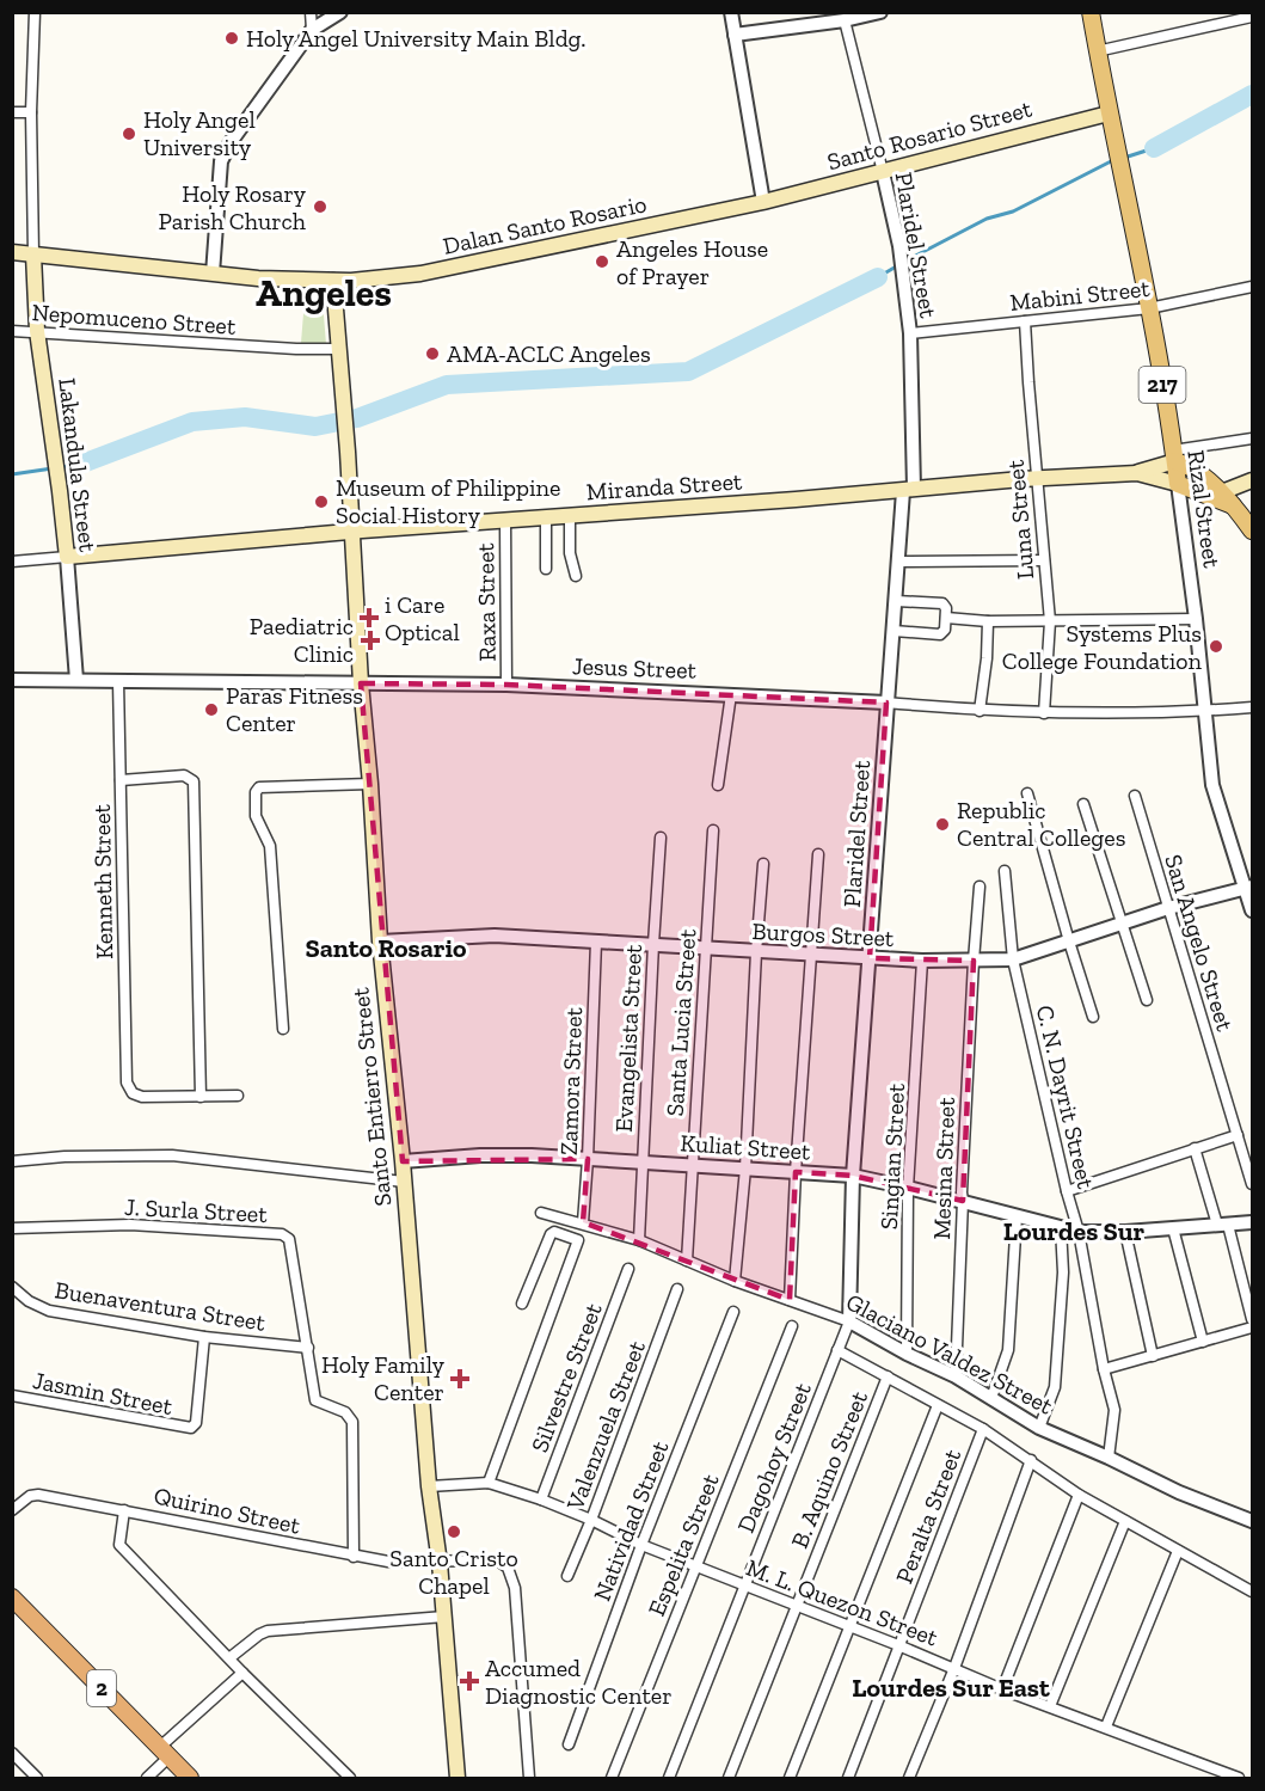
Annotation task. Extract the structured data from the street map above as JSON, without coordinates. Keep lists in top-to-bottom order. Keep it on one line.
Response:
{"streets":{"highway":["2"],"main road":["Santo Rosario Street","Dalan Santo Rosario","217","Lakandula Street","Miranda Street","Rizal Street","Santo Entierro Street"],"street":["Plaridel Street","Mabini Street","Nepomuceno Street","Luna Street","Raxa Street","Jesus Street","Kenneth Street","Burgos Street","San Angelo Street","Santa Lucia Street","Evangelista Street","Zamora Street","C. N. Dayrit Street","Kuliat Street","Singian Street","Mesina Street","J. Surla Street","Buenaventura Street","Glaciano Valdez Street","Silvestre Street","Jasmin Street","Valenzuela Street","Dagohoy Street","B. Aquino Street","Quirino Street","Peralta Street","Natividad Street","Espelita Street","M. L. Quezon Street"]},"crossings":[["Santo Rosario Street","Dalan Santo Rosario"],["Santo Rosario Street","Plaridel Street"],["Santo Rosario Street","217"],["Santo Rosario Street","Rizal Street"],["Dalan Santo Rosario","Santo Entierro Street"],["Plaridel Street","Mabini Street"],["Plaridel Street","Miranda Street"],["Plaridel Street","Jesus Street"],["Plaridel Street","Burgos Street"],["Plaridel Street","Kuliat Street"],["Plaridel Street","Glaciano Valdez Street"],["Plaridel Street","Dagohoy Street"],["Mabini Street","Rizal Street"],["Mabini Street","Luna Street"],["Nepomuceno Street","Lakandula Street"],["Nepomuceno Street","Santo Entierro Street"],["217","Rizal Street"],["Lakandula Street","Miranda Street"],["Lakandula Street","Jesus Street"],["Miranda Street","Rizal Street"],["Miranda Street","Luna Street"],["Miranda Street","Raxa Street"],["Miranda Street","Santo Entierro Street"],["Rizal Street","Jesus Street"],["Rizal Street","Burgos Street"],["Luna Street","Jesus Street"],["Raxa Street","Jesus Street"],["Jesus Street","Kenneth Street"],["Jesus Street","Santo Entierro Street"],["Burgos Street","San Angelo Street"],["Burgos Street","Santa Lucia Street"],["Burgos Street","Evangelista Street"],["Burgos Street","Zamora Street"],["Burgos Street","Santo Entierro Street"],["Burgos Street","C. N. Dayrit Street"],["Burgos Street","Singian Street"],["Burgos Street","Mesina Street"],["Santa Lucia Street","Kuliat Street"],["Santa Lucia Street","Glaciano Valdez Street"],["Evangelista Street","Kuliat Street"],["Evangelista Street","Glaciano Valdez Street"],["Zamora Street","Kuliat Street"],["Zamora Street","Glaciano Valdez Street"],["Santo Entierro Street","Kuliat Street"],["Santo Entierro Street","Quirino Street"],["Santo Entierro Street","M. L. Quezon Street"],["C. N. Dayrit Street","Kuliat Street"],["C. N. Dayrit Street","Glaciano Valdez Street"],["Kuliat Street","Singian Street"],["Kuliat Street","Mesina Street"],["Singian Street","Glaciano Valdez Street"],["Mesina Street","Glaciano Valdez Street"],["J. Surla Street","Buenaventura Street"],["J. Surla Street","Quirino Street"],["Buenaventura Street","Jasmin Street"],["Silvestre Street","M. L. Quezon Street"],["Valenzuela Street","M. L. Quezon Street"],["Dagohoy Street","M. L. Quezon Street"],["B. Aquino Street","M. L. Quezon Street"],["Peralta Street","M. L. Quezon Street"],["Natividad Street","M. L. Quezon Street"],["Espelita Street","M. L. Quezon Street"]],"districts":["Angeles","Santo Rosario","Lourdes Sur","Lourdes Sur East"],"places":{"other":["Holy Angel University Main Bldg.","Holy Angel University","Holy Rosary Parish Church","Angeles House of Prayer","AMA-ACLC Angeles","Museum of Philippine Social History","Systems Plus College Foundation","Paras Fitness Center","Republic Central Colleges","Santo Cristo Chapel"],"health":["i Care Optical","Paediatric Clinic","Holy Family Center","Accumed Diagnostic Center"]}}
